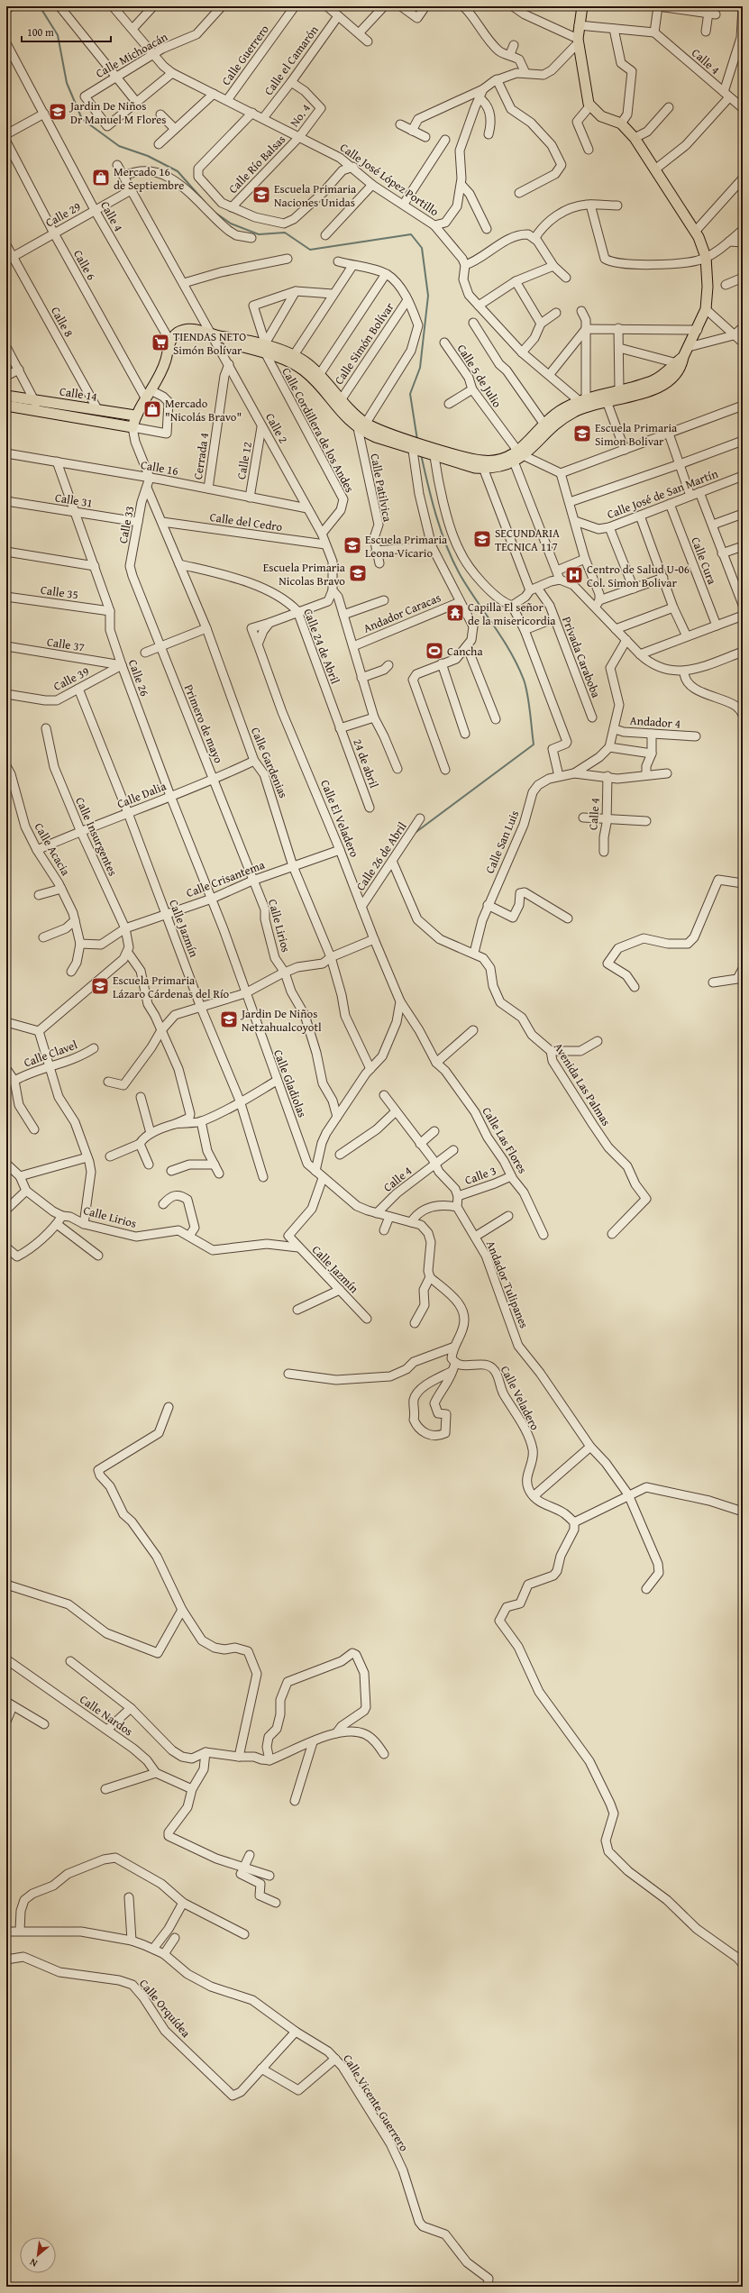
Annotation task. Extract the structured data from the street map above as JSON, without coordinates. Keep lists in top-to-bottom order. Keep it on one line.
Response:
{"streets":{"main road":["Calle 14"],"street":["Calle Michoacán","Calle Guerrero","Calle el Camarón","Calle 4","No. 4","Calle Río Balsas","Calle José López Portillo","Calle 29","Calle 6","Calle 8","Calle Simón Bolívar","Calle 5 de Julio","Calle 2","Calle Cordillera de los Andes","Cerrada 4","Calle 12","Calle 16","Calle Patilvica","Calle José de San Martín","Calle 31","Calle del Cedro","Calle 33","Calle Cura","Calle 35","Andador Caracas","Calle 37","Calle 24 de Abril","Privada Caraboba","Calle 26","Calle 39","Andador 4","Primero de mayo","Calle Gardenias","24 de abril","Calle Dalia","Calle El Veladero","Calle Insurgentes","Calle San Luis","Calle Acacia","Calle 26 de Abril","Calle Crisantema","Calle Lirios","Calle Jazmín","Calle Clavel","Calle Gladiolas","Avenida Las Palmas","Calle Las Flores","Calle 3","Andador Tulipanes","Calle Veladero","Calle Nardos","Calle Orquídea","Calle Vicente Guerrero"]},"crossings":[["Calle Michoacán","Calle José López Portillo"],["Calle Guerrero","Calle José López Portillo"],["Calle el Camarón","No. 4"],["Calle el Camarón","Calle José López Portillo"],["Calle 4","Calle 29"],["Calle 4","Calle San Luis"],["No. 4","Calle Río Balsas"],["No. 4","Calle José López Portillo"],["Calle Río Balsas","Calle José López Portillo"],["Calle 29","Calle 6"],["Calle 29","Calle 8"],["Calle 29","Calle 2"],["Calle 8","Calle 14"],["Calle 2","Calle Cordillera de los Andes"],["Calle 2","Cerrada 4"],["Calle 2","Calle 12"],["Calle 2","Calle 16"],["Calle 2","Calle del Cedro"],["Calle 2","Andador Caracas"],["Cerrada 4","Calle 16"],["Calle 12","Calle 16"],["Calle 16","Calle 33"],["Calle 16","Calle 26"],["Calle José de San Martín","Calle Cura"],["Calle 31","Calle 33"],["Calle 31","Calle 26"],["Calle del Cedro","Calle Gardenias"],["Calle 33","Primero de mayo"],["Calle 33","Calle Gardenias"],["Calle 35","Calle 26"],["Calle 37","Calle 26"],["Calle 37","Calle 39"],["Calle 24 de Abril","Calle Gardenias"],["Calle 24 de Abril","24 de abril"],["Calle 26","Calle 39"],["Calle 26","Calle Dalia"],["Calle 26","Calle Crisantema"],["Calle 26","Calle Gladiolas"],["Calle 39","Calle Jazmín"],["Primero de mayo","Calle Dalia"],["Primero de mayo","Calle Crisantema"],["Primero de mayo","Calle Lirios"],["Calle Gardenias","Calle Dalia"],["Calle Gardenias","Calle Crisantema"],["Calle Dalia","Calle Insurgentes"],["Calle Dalia","Calle Acacia"],["Calle Dalia","Calle Jazmín"],["Calle El Veladero","Calle 26 de Abril"],["Calle El Veladero","Calle Crisantema"],["Calle El Veladero","Calle Las Flores"],["Calle Insurgentes","Calle Crisantema"],["Calle San Luis","Avenida Las Palmas"],["Calle Acacia","Calle Crisantema"],["Calle Crisantema","Calle Lirios"],["Calle Crisantema","Calle Jazmín"],["Calle Crisantema","Calle Gladiolas"],["Calle Lirios","Calle Jazmín"],["Calle Las Flores","Calle 3"]],"places":{"school or university":["Jardin De Niños Dr Manuel M Flores","Escuela Primaria Naciones Unidas","Escuela Primaria Simon Bolivar","SECUNDARIA TECNICA 117","Escuela Primaria Leona Vicario","Escuela Primaria Nicolas Bravo","Escuela Primaria Lázaro Cárdenas del Río","Jardin De Niños Netzahualcoyotl"],"shop":["Mercado 16 de Septiembre","Mercado \"Nicolás Bravo\""],"supermarket":["TIENDAS NETO Simón Bolívar"],"hospital":["Centro de Salud U-06 Col. Simon Bolivar"],"temple":["Capilla El señor de la misericordia"],"sports":["Cancha"]},"scale_bar":"100 m","north":"bottom left"}
